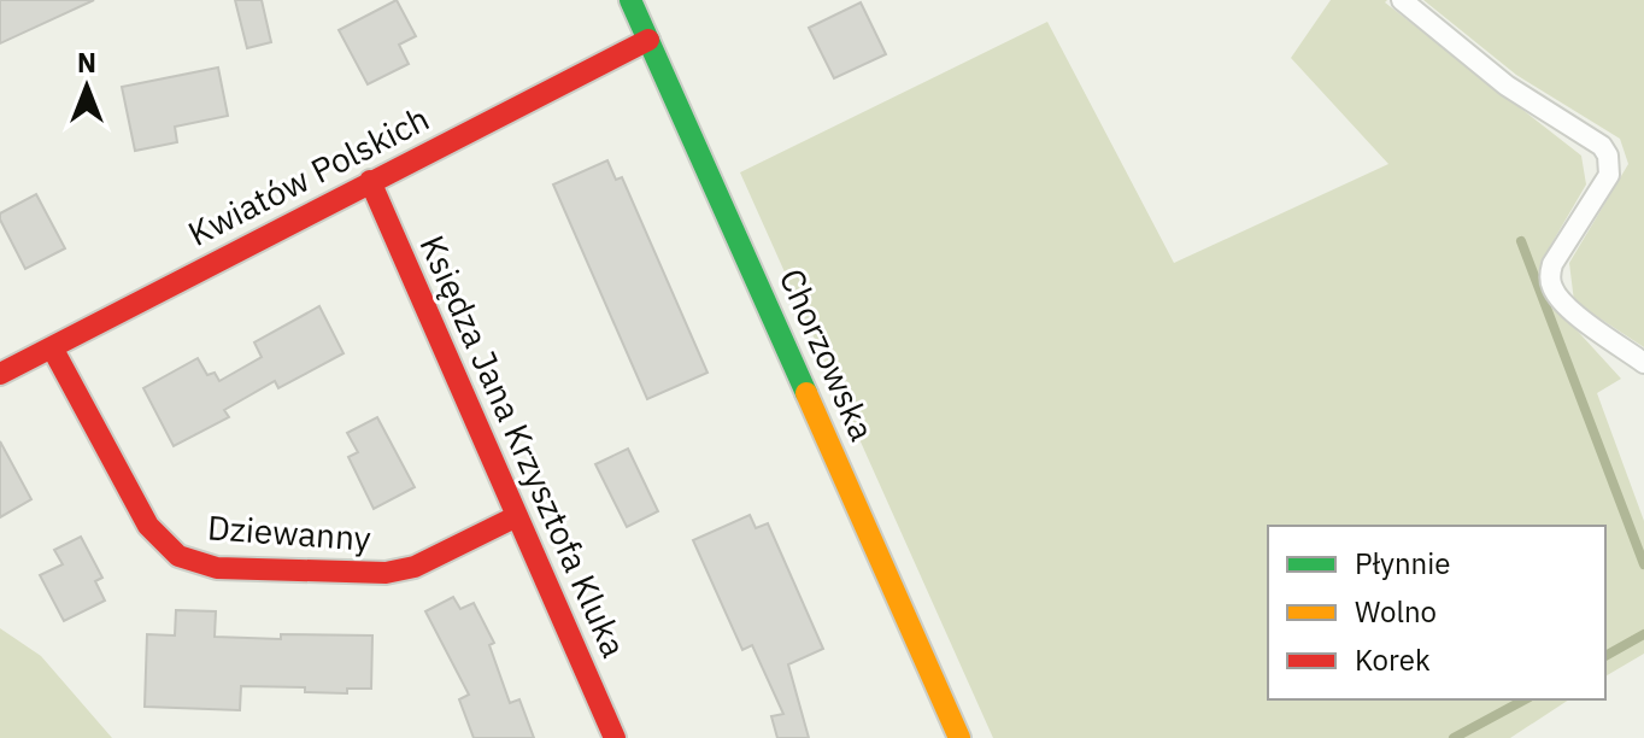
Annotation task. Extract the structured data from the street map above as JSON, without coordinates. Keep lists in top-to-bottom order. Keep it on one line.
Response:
{"streets":{"street":["Kwiatów Polskich","Chorzowska","Księdza Jana Krzysztofa Kluka","Dziewanny"]},"crossings":[["Kwiatów Polskich","Chorzowska"],["Kwiatów Polskich","Księdza Jana Krzysztofa Kluka"],["Kwiatów Polskich","Dziewanny"],["Księdza Jana Krzysztofa Kluka","Dziewanny"]],"legend":["Płynnie","Wolno","Korek"],"north":"top"}
